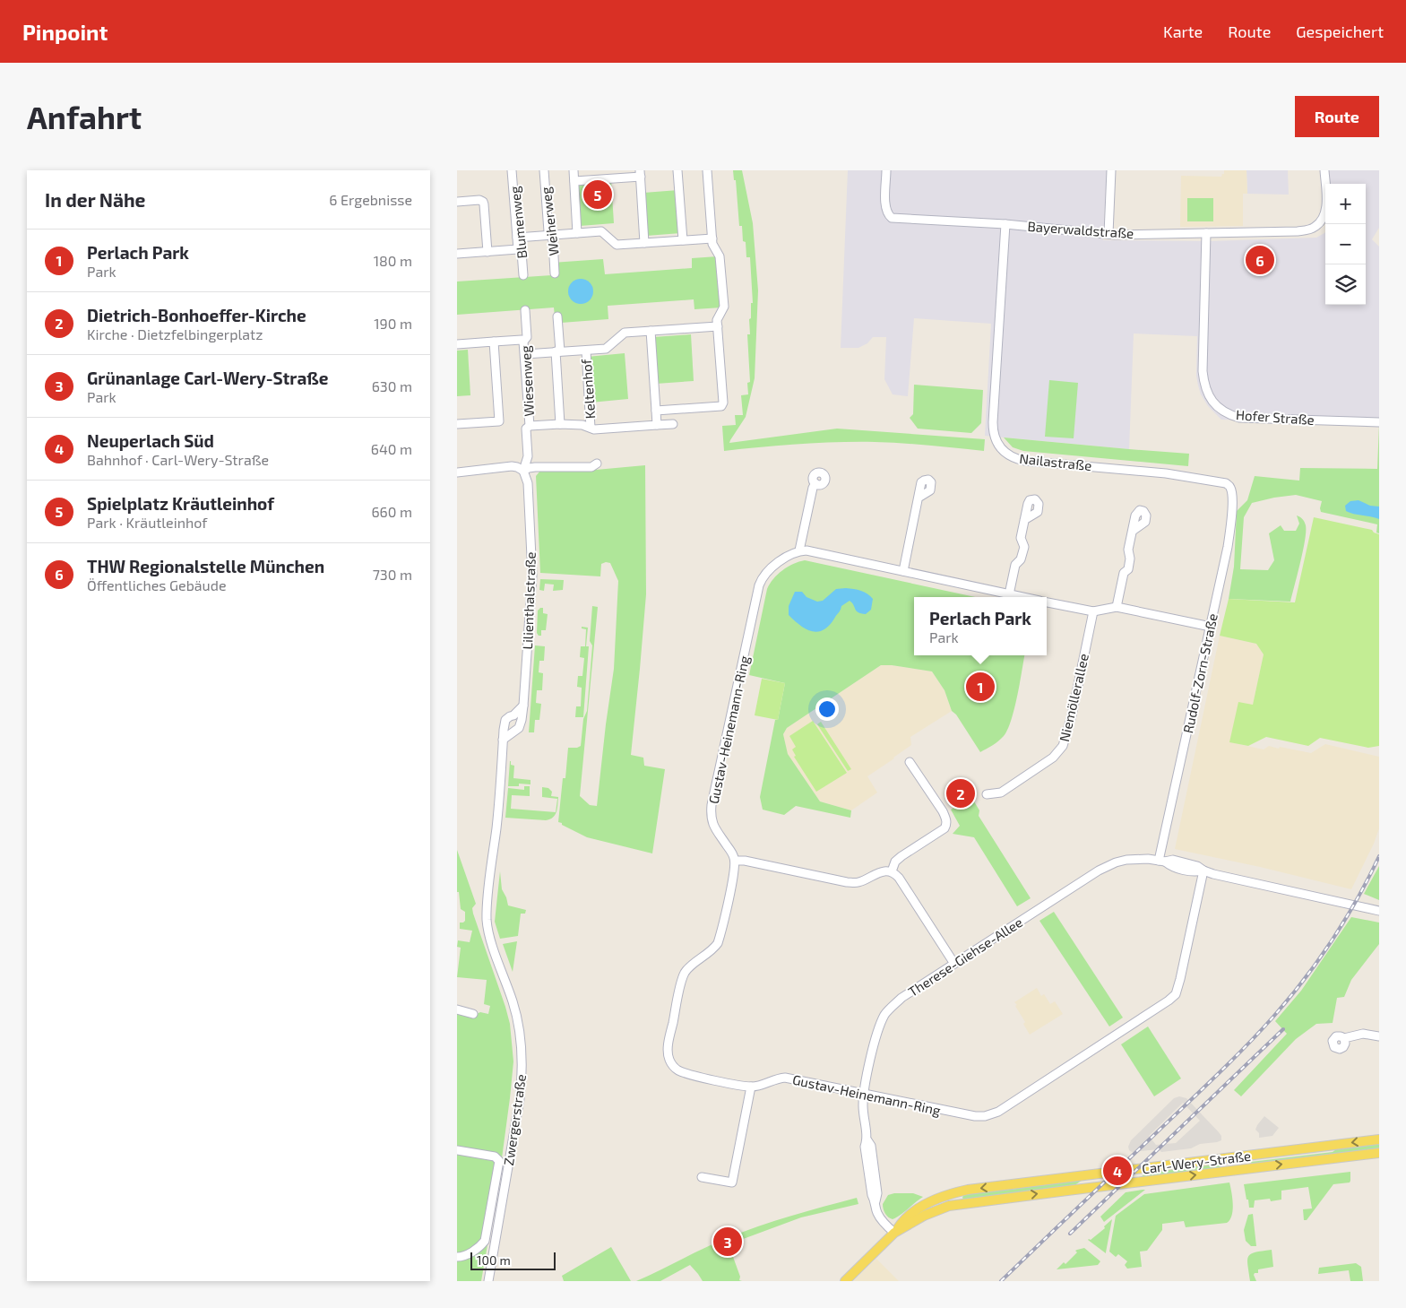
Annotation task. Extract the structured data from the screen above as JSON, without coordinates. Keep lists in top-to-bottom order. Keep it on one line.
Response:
{"streets":{"main road":["Carl-Wery-Straße"],"street":["Weiherweg","Blumenweg","Bayerwaldstraße","Wiesenweg","Keltenhof","Hofer Straße","Nailastraße","Lilienthalstraße","Rudolf-Zorn-Straße","Niemöllerallee","Gustav-Heinemann-Ring","Therese-Giehse-Allee","Zwergerstraße"]},"crossings":[["Bayerwaldstraße","Hofer Straße"],["Bayerwaldstraße","Nailastraße"],["Wiesenweg","Keltenhof"],["Wiesenweg","Lilienthalstraße"],["Nailastraße","Rudolf-Zorn-Straße"],["Rudolf-Zorn-Straße","Therese-Giehse-Allee"],["Gustav-Heinemann-Ring","Therese-Giehse-Allee"],["Therese-Giehse-Allee","Carl-Wery-Straße"]],"scale_bar":"100 m","page":{"header":"Pinpoint","nav":["Karte","Route","Gespeichert"],"buttons":"Route","title":"Anfahrt","heading":["In der Nähe","6 Ergebnisse"],"pins":["5","6","1","2","4","3"],"map_buttons":["+","−"],"list":[{"mark":"1","name":"Perlach Park","note":"Park","value":"180 m"},{"mark":"2","name":"Dietrich-Bonhoeffer-Kirche","note":"Kirche · Dietzfelbingerplatz","value":"190 m"},{"mark":"3","name":"Grünanlage Carl-Wery-Straße","note":"Park","value":"630 m"},{"mark":"4","name":"Neuperlach Süd","note":"Bahnhof · Carl-Wery-Straße","value":"640 m"},{"mark":"5","name":"Spielplatz Kräutleinhof","note":"Park · Kräutleinhof","value":"660 m"},{"mark":"6","name":"THW Regionalstelle München","note":"Öffentliches Gebäude","value":"730 m"}],"popup":["Perlach Park","Park"],"scale":"100 m"}}
